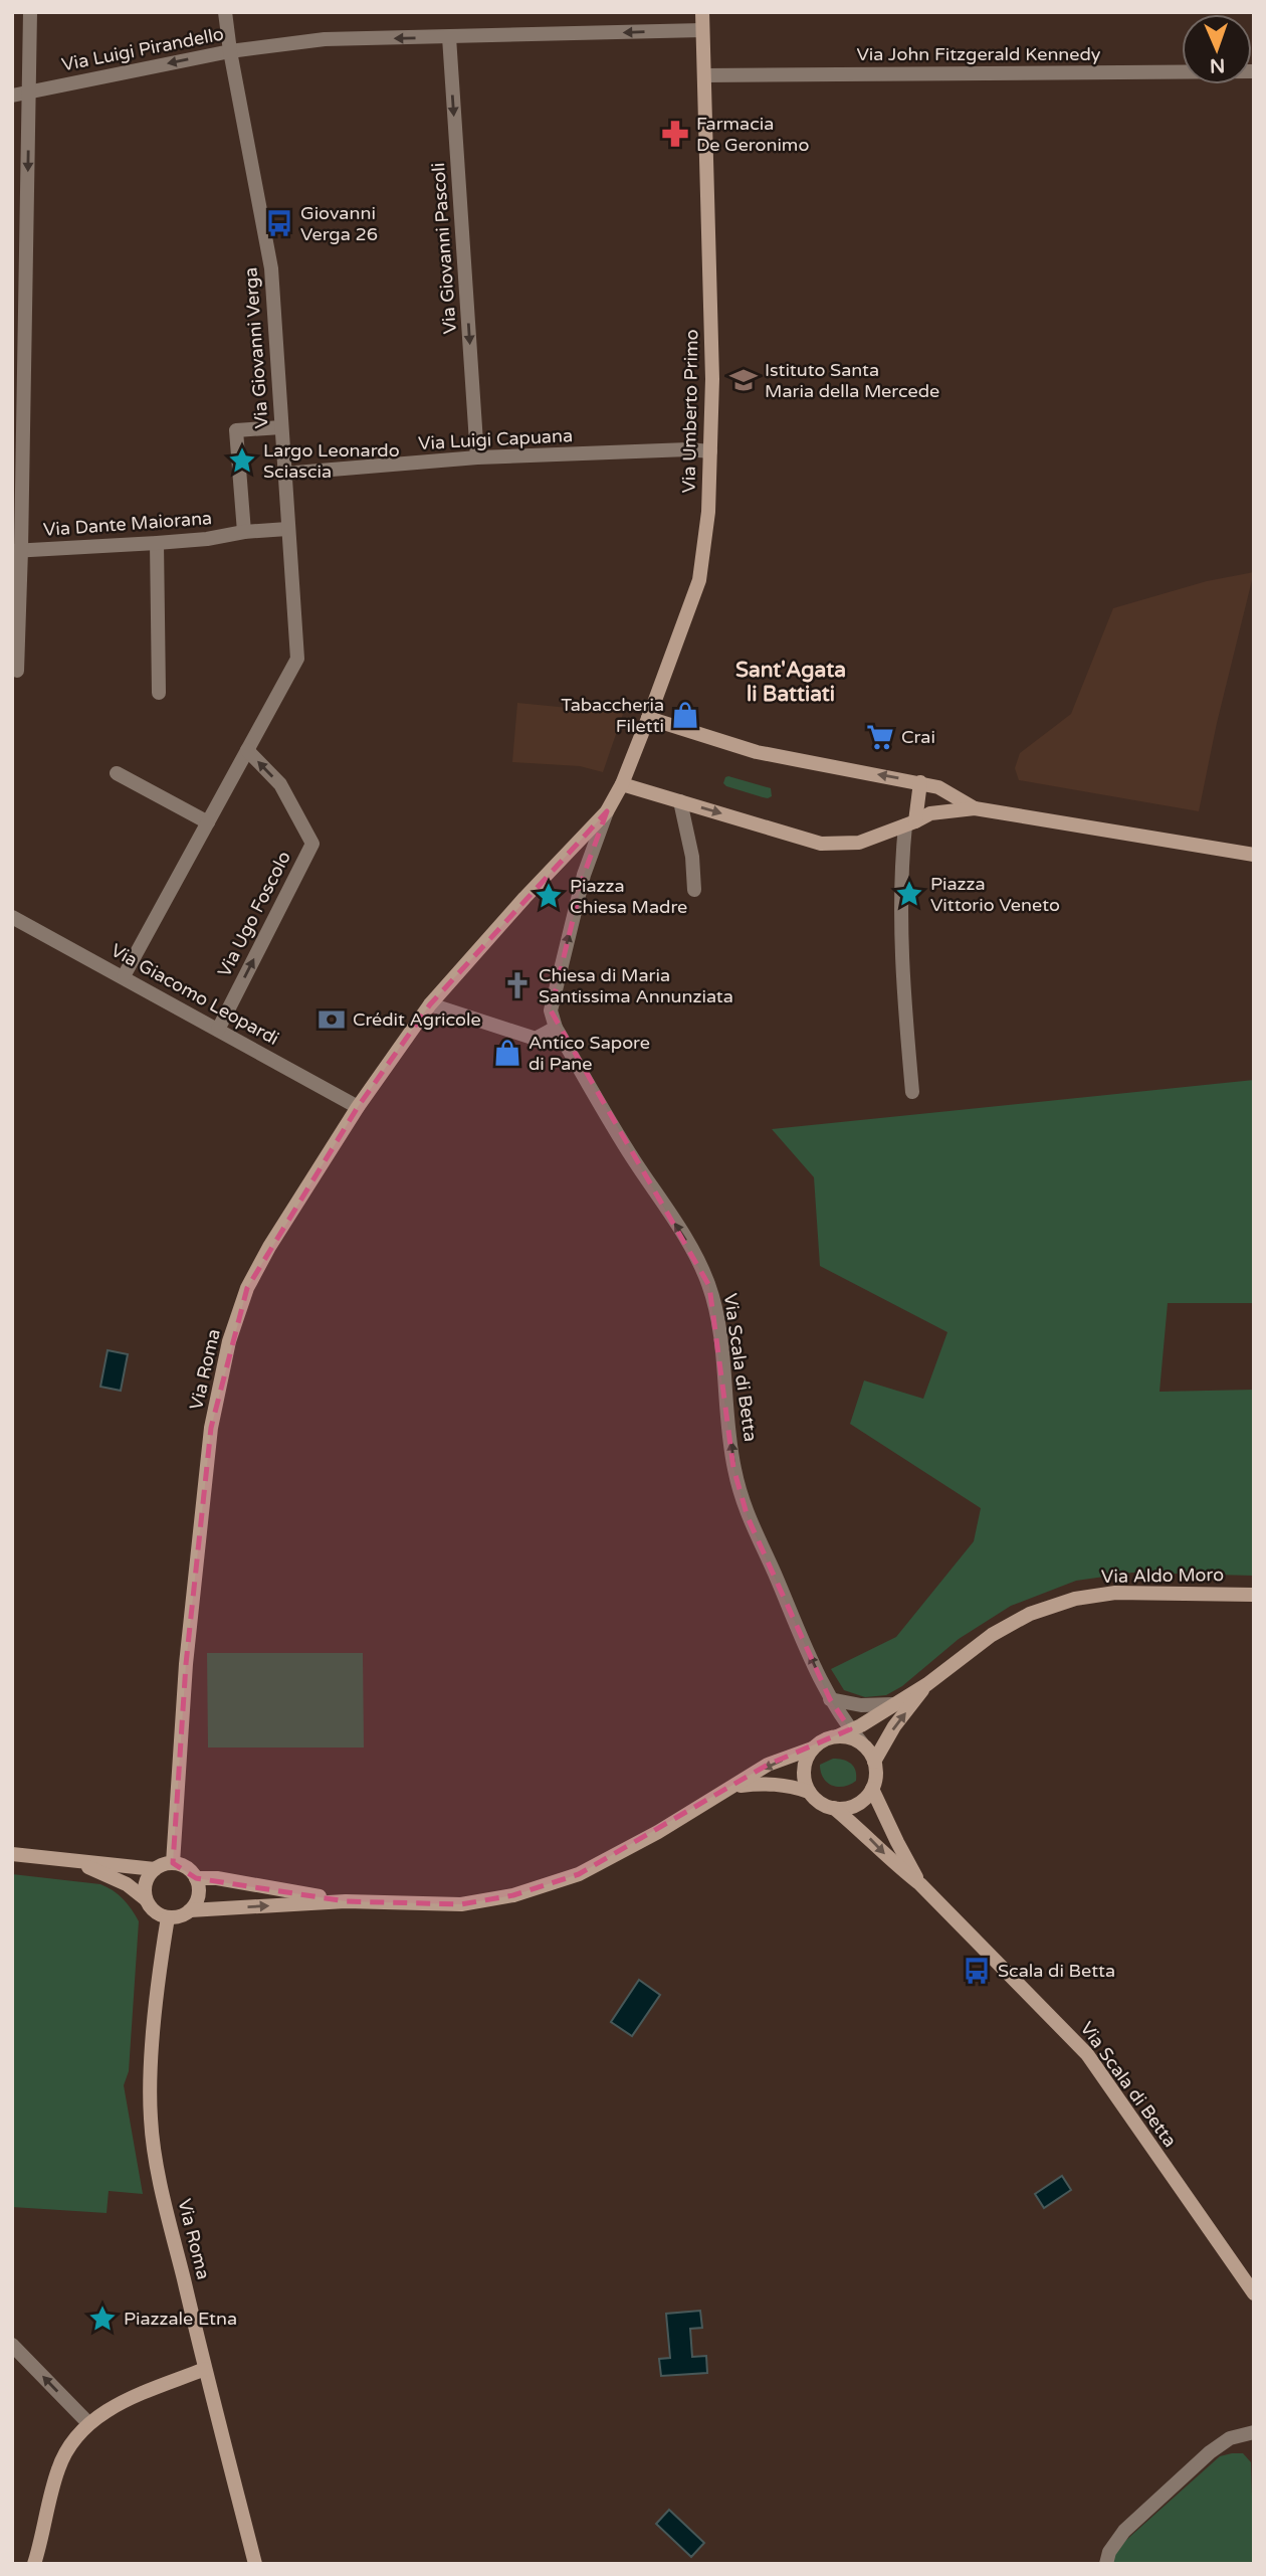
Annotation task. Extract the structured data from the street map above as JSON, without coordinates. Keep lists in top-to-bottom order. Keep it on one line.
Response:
{"streets":{"main road":["Via Umberto Primo","Via Scala di Betta","Via Roma","Via Aldo Moro"],"street":["Via Luigi Pirandello","Via John Fitzgerald Kennedy","Via Giovanni Pascoli","Via Giovanni Verga","Via Luigi Capuana","Via Dante Maiorana","Via Ugo Foscolo","Via Giacomo Leopardi"]},"crossings":[["Via Luigi Pirandello","Via Giovanni Pascoli"],["Via Luigi Pirandello","Via Giovanni Verga"],["Via Luigi Pirandello","Via Umberto Primo"],["Via John Fitzgerald Kennedy","Via Umberto Primo"],["Via Giovanni Pascoli","Via Luigi Capuana"],["Via Giovanni Verga","Via Luigi Capuana"],["Via Giovanni Verga","Via Dante Maiorana"],["Via Giovanni Verga","Via Ugo Foscolo"],["Via Giovanni Verga","Via Giacomo Leopardi"],["Via Umberto Primo","Via Luigi Capuana"],["Via Umberto Primo","Via Scala di Betta"],["Via Umberto Primo","Via Roma"],["Via Ugo Foscolo","Via Giacomo Leopardi"],["Via Giacomo Leopardi","Via Roma"],["Via Scala di Betta","Via Roma"]],"one_way":["Via Luigi Pirandello","Via Giovanni Pascoli","Via Ugo Foscolo","Via Scala di Betta"],"districts":["Sant'Agata li Battiati"],"places":{"pharmacy":["Farmacia De Geronimo"],"bus stop":["Giovanni Verga 26","Scala di Betta"],"school or university":["Istituto Santa Maria della Mercede"],"place":["Largo Leonardo Sciascia","Piazza Vittorio Veneto","Piazza Chiesa Madre","Piazzale Etna"],"shop":["Tabaccheria Filetti","Antico Sapore di Pane"],"supermarket":["Crai"],"church":["Chiesa di Maria Santissima Annunziata"],"bank":["Crédit Agricole"]},"north":"bottom"}
